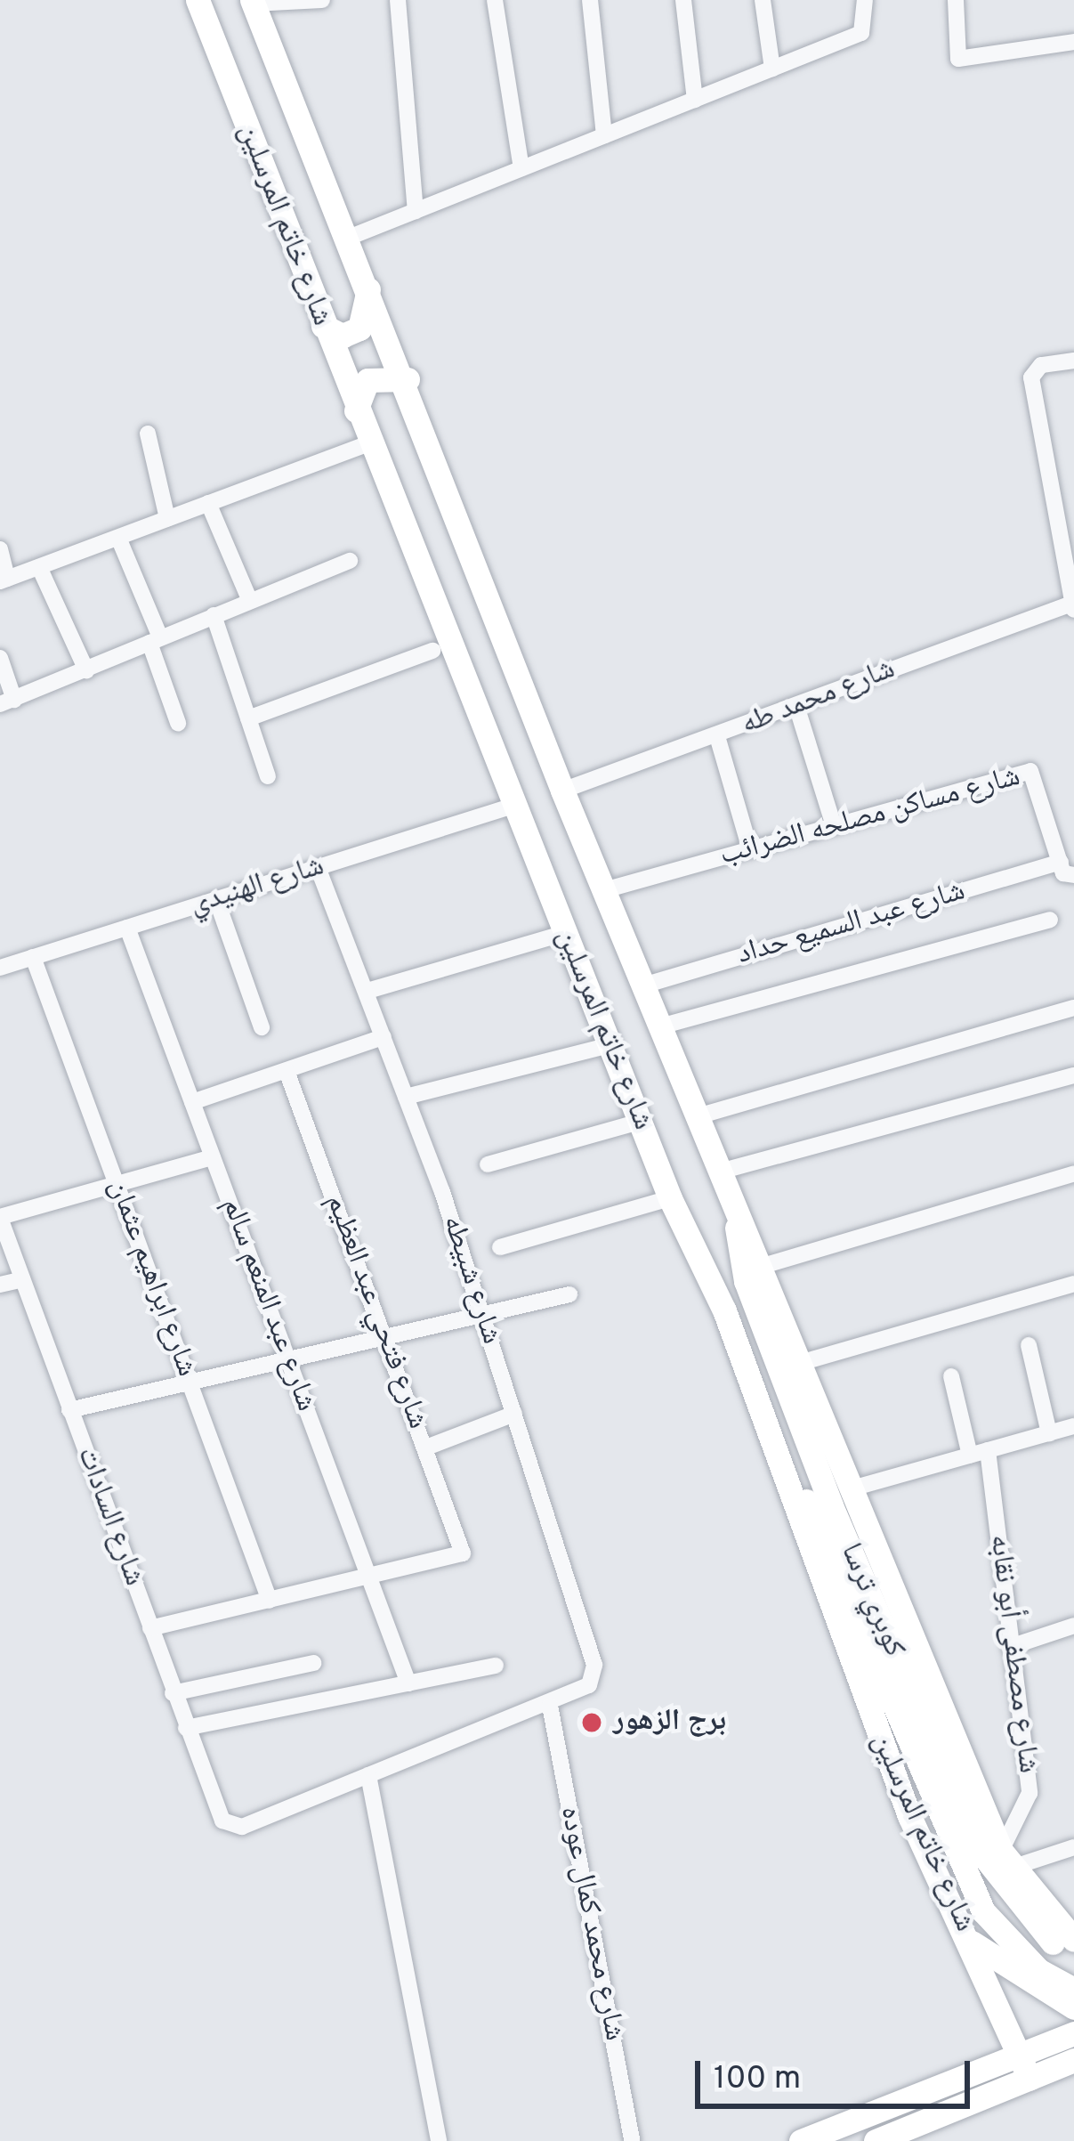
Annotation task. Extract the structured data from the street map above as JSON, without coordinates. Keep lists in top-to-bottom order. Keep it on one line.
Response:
{"streets":{"main road":["شارع خاتم المرسلين","كوبري ترسا"],"street":["شارع محمد طه","شارع مساكن مصلحه الضرائب","شارع الهنيدي","شارع عبد السميع حداد","شارع ابراهيم عثمان","شارع شبيطه","شارع عبد المنعم سالم","شارع فتحي عبد العظيم","شارع السادات","شارع مصطفى أبو نقابه","شارع محمد كمال عوده"]},"crossings":[["شارع خاتم المرسلين","شارع محمد طه"],["شارع خاتم المرسلين","شارع مساكن مصلحه الضرائب"],["شارع خاتم المرسلين","شارع الهنيدي"],["شارع خاتم المرسلين","شارع عبد السميع حداد"],["شارع خاتم المرسلين","كوبري ترسا"],["شارع خاتم المرسلين","شارع مصطفى أبو نقابه"],["شارع مساكن مصلحه الضرائب","شارع عبد السميع حداد"],["شارع الهنيدي","شارع ابراهيم عثمان"],["شارع الهنيدي","شارع شبيطه"],["شارع الهنيدي","شارع عبد المنعم سالم"],["شارع شبيطه","شارع محمد كمال عوده"],["شارع عبد المنعم سالم","شارع فتحي عبد العظيم"],["كوبري ترسا","شارع مصطفى أبو نقابه"]],"places":["برج الزهور"],"scale_bar":"100 m"}
